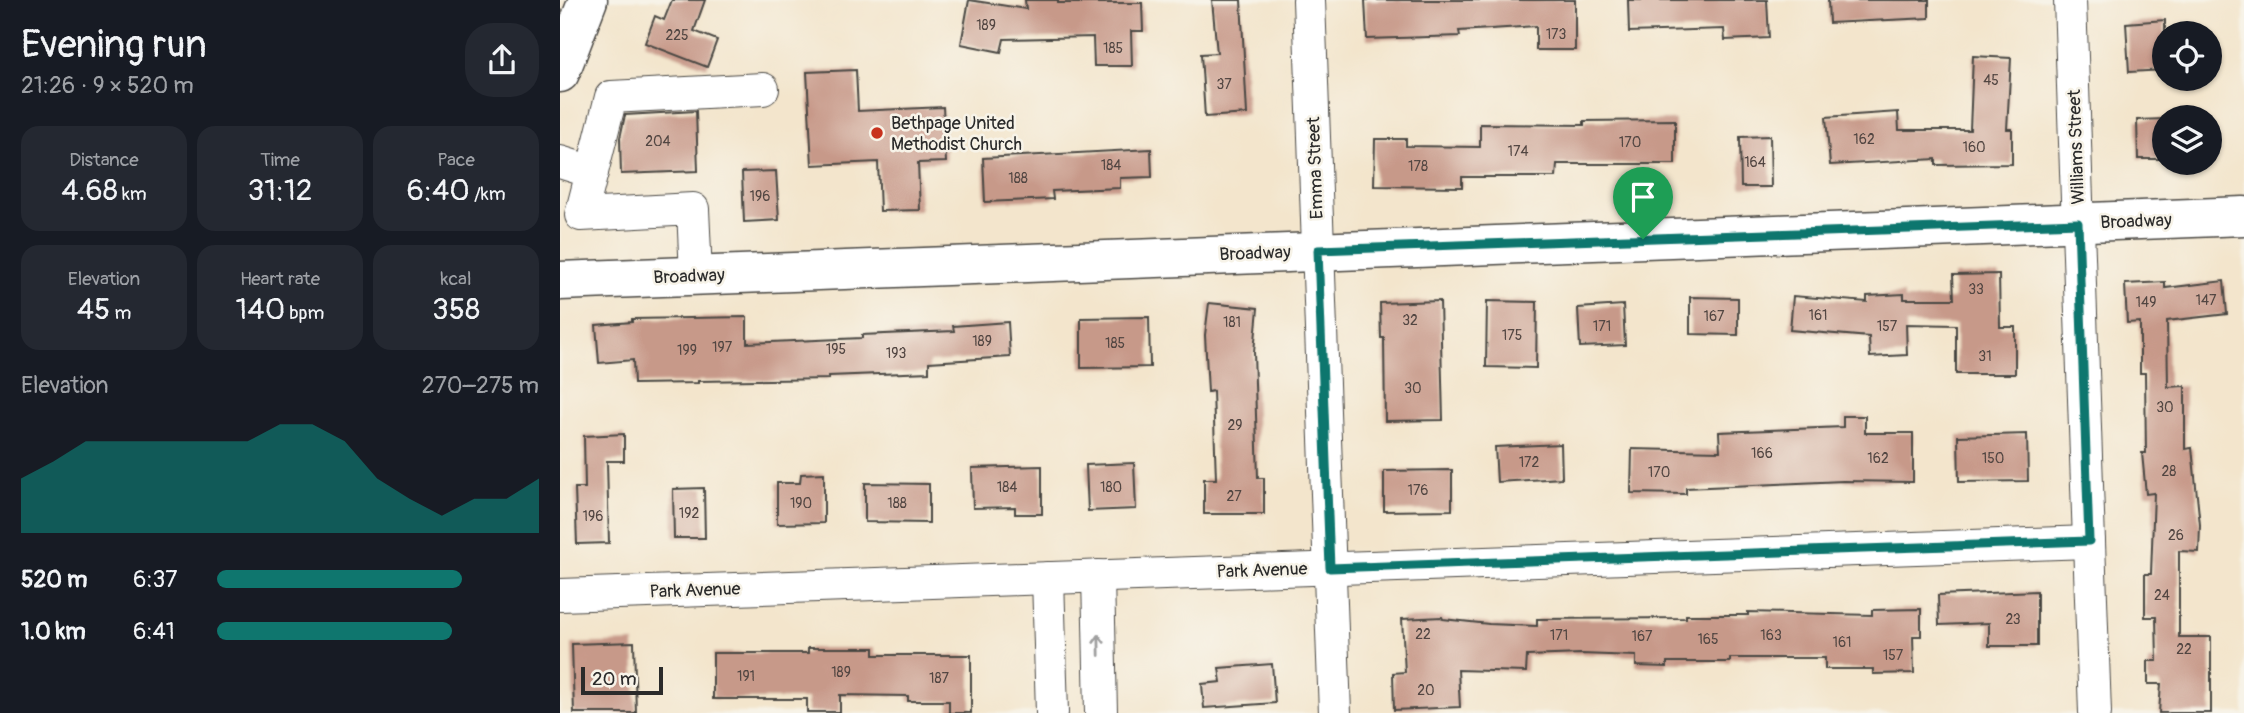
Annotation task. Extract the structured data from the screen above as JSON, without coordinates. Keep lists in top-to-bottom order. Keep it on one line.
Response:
{"streets":{"main road":["Broadway"],"street":["Williams Street","Emma Street","Park Avenue"]},"crossings":[["Williams Street","Broadway"],["Williams Street","Park Avenue"],["Emma Street","Broadway"],["Emma Street","Park Avenue"]],"places":["Bethpage United Methodist Church"],"house_numbers":["189","173","225","185","45","37","162","204","170","160","174","164","184","178","188","196","33","147","149","161","167","32","181","171","157","175","189","185","197","195","199","193","31","30","30","29","166","162","150","172","28","170","184","180","176","27","190","188","192","196","26","24","23","22","171","163","167","165","161","22","157","189","191","187","20"],"scale_bar":"20 m","page":{"heading":["Evening run","21:26 · 9 × 520 m"],"stats":[["Distance","4.68 km"],["Time","31:12"],["Pace","6:40 /km"],["Elevation","45 m"],["Heart rate","140 bpm"],["kcal","358"]],"chart":["Elevation","270–275 m"],"list":[{"name":"520 m","note":"6:37"},{"name":"1.0 km","note":"6:41"}],"scale":"20 m"}}
